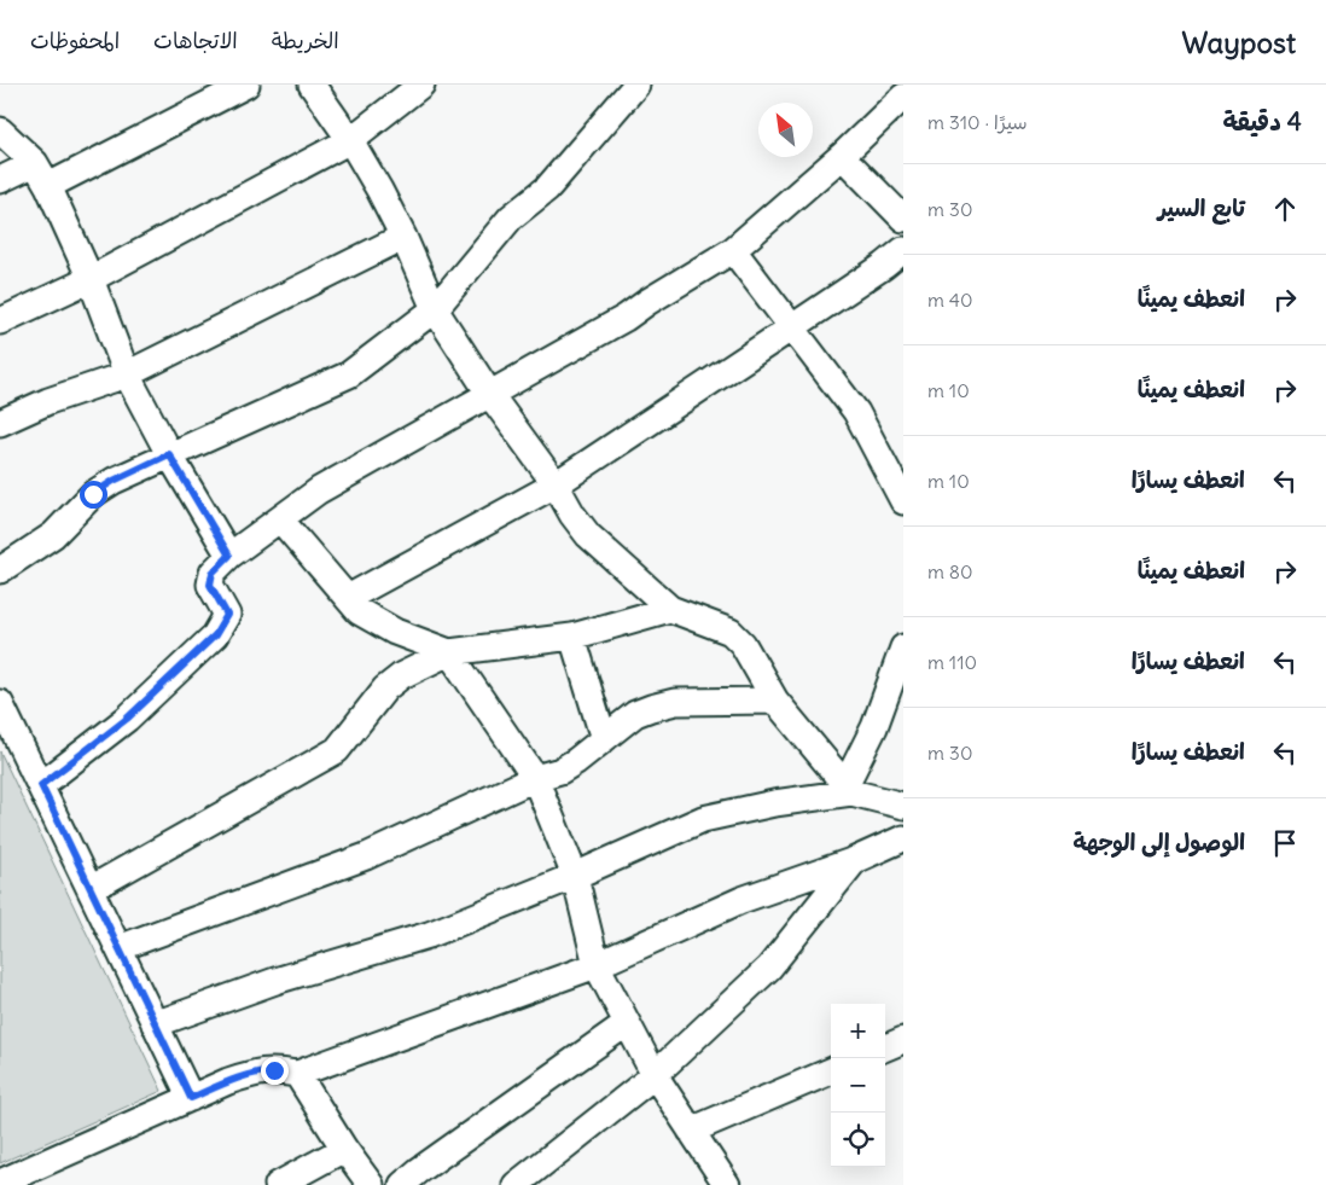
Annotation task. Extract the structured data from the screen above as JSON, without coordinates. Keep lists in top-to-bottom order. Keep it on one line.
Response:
{"north":"top left","page":{"header":"Waypost","nav":["الخريطة","الاتجاهات","المحفوظات"],"heading":["4 دقيقة","سيرًا · 310 m"],"list":[["تابع السير","30 m"],["انعطف يمينًا","40 m"],["انعطف يمينًا","10 m"],["انعطف يسارًا","10 m"],["انعطف يمينًا","80 m"],["انعطف يسارًا","110 m"],["انعطف يسارًا","30 m"],"الوصول إلى الوجهة"],"map_buttons":["+","−"]}}
